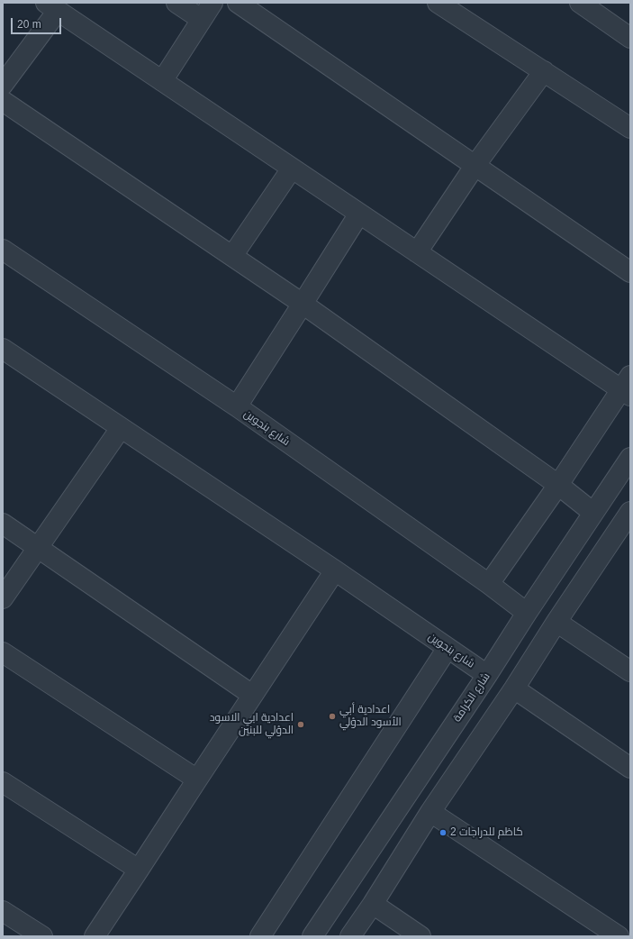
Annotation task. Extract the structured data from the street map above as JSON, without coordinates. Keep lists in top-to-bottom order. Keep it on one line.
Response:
{"streets":{"street":["شارع بنجوين","شارع الكرامة"]},"crossings":[["شارع بنجوين","شارع الكرامة"]],"places":["اعدادية أبي الأسود الدؤلي","اعدادية ابي الاسود الدؤلي للبنين","كاظم للدراجات 2"],"scale_bar":"20 m"}
